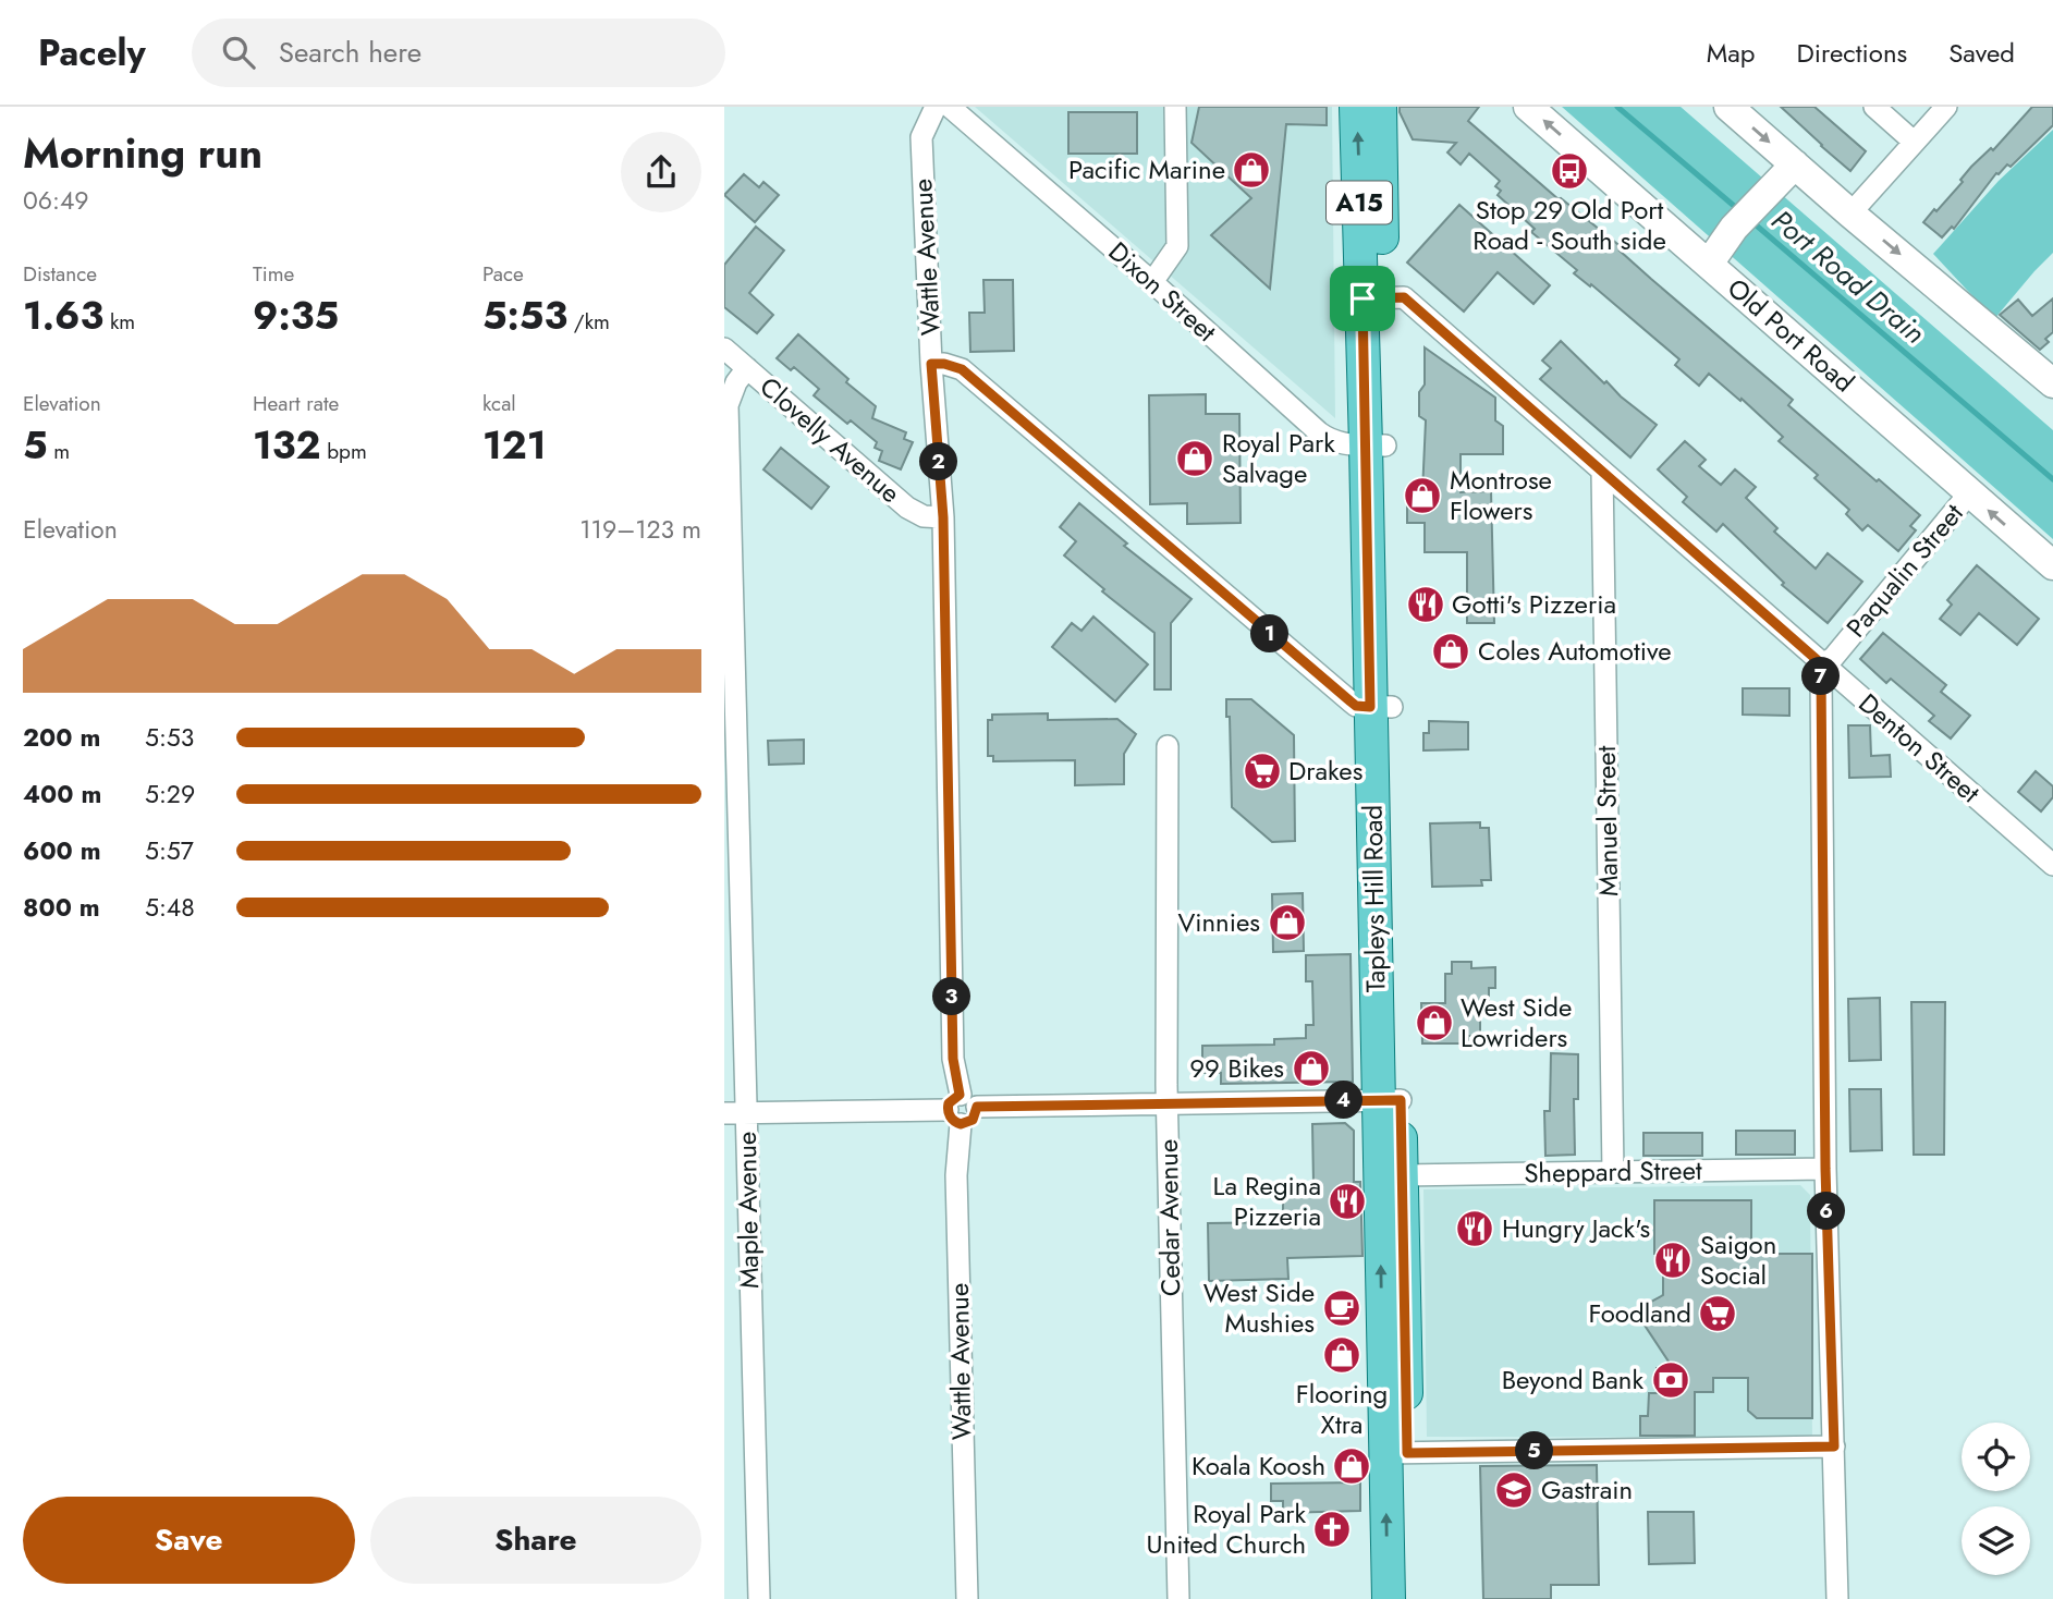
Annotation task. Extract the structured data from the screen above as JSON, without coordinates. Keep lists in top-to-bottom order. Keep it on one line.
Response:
{"streets":{"main road":["A15","Old Port Road","Tapleys Hill Road"],"street":["Wattle Avenue","Dixon Street","Clovelly Avenue","Paqualin Street","Denton Street","Manuel Street","Sheppard Street","Maple Avenue","Cedar Avenue"]},"crossings":[["Wattle Avenue","Clovelly Avenue"],["Dixon Street","Tapleys Hill Road"],["Old Port Road","Paqualin Street"],["Clovelly Avenue","Maple Avenue"],["Paqualin Street","Denton Street"],["Denton Street","Manuel Street"],["Denton Street","Tapleys Hill Road"],["Manuel Street","Sheppard Street"],["Tapleys Hill Road","Sheppard Street"]],"one_way":["Old Port Road"],"water":["Port Road Drain"],"places":{"shop":["Pacific Marine","Royal Park Salvage","Montrose Flowers","Coles Automotive","Vinnies","West Side Lowriders","99 Bikes","Flooring Xtra","Koala Koosh"],"bus stop":["Stop 29 Old Port Road - South side"],"restaurant":["Gotti's Pizzeria","La Regina Pizzeria","Hungry Jack's","Saigon Social"],"supermarket":["Drakes","Foodland"],"cafe":["West Side Mushies"],"bank":["Beyond Bank"],"school or university":["Gastrain"],"church":["Royal Park United Church"]},"page":{"header":"Pacely","search":"Search here","nav":["Map","Directions","Saved"],"heading":["Morning run","06:49"],"stats":[["Distance","1.63 km"],["Time","9:35"],["Pace","5:53 /km"],["Elevation","5 m"],["Heart rate","132 bpm"],["kcal","121"]],"pins":["2","1","7","3","4","6","5"],"chart":["Elevation","119–123 m"],"list":[{"name":"200 m","note":"5:53"},{"name":"400 m","note":"5:29"},{"name":"600 m","note":"5:57"},{"name":"800 m","note":"5:48"}],"buttons":["Save","Share"]}}
